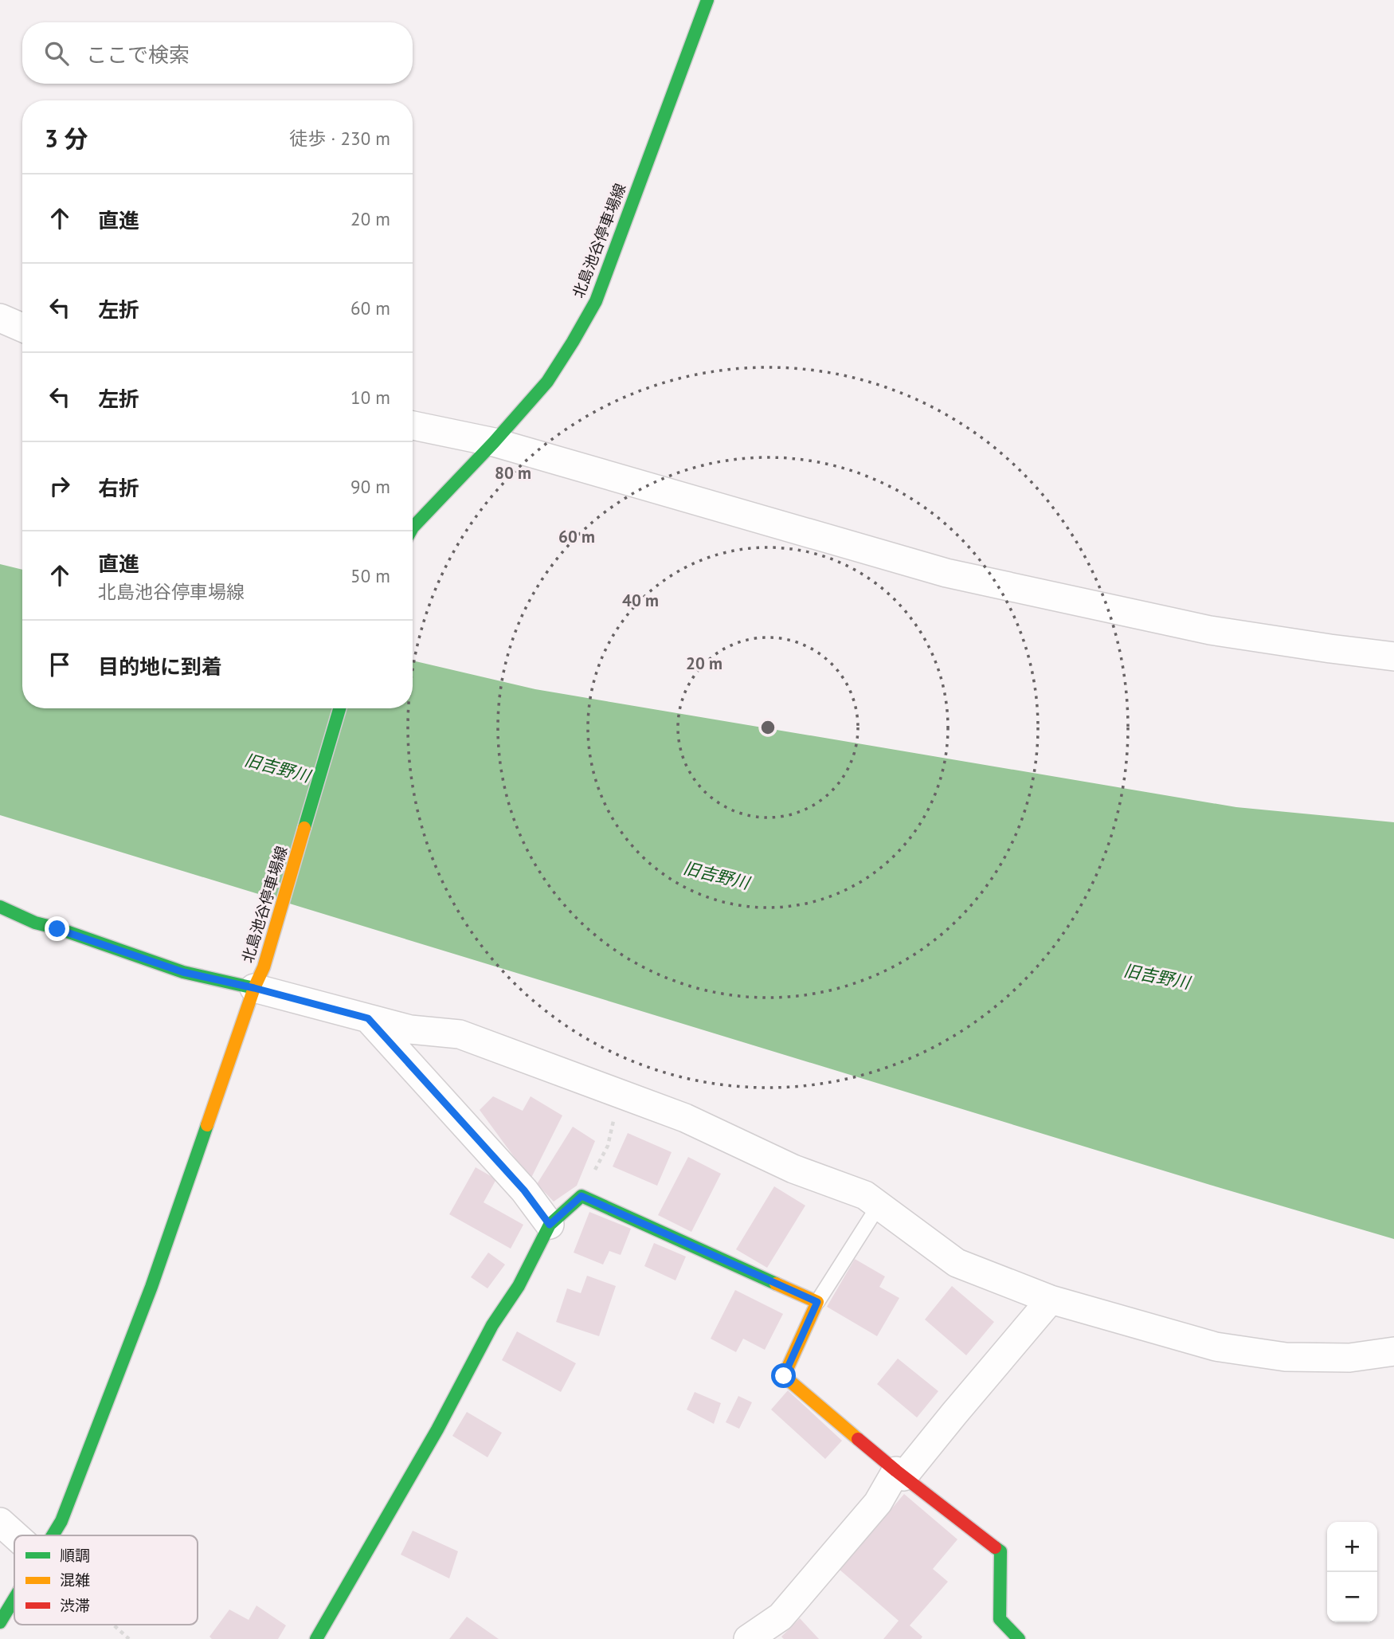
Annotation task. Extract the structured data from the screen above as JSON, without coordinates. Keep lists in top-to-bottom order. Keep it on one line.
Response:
{"streets":{"street":["北島池谷停車場線"]},"water":["旧吉野川"],"legend":["順調","混雑","渋滞"],"page":{"search":"ここで検索","heading":["3 分","徒歩 · 230 m"],"list":[["直進","20 m"],["左折","60 m"],["左折","10 m"],["右折","90 m"],["直進","北島池谷停車場線","50 m"],"目的地に到着"],"map_buttons":["+","−"]},"rings":["80 m","60 m","40 m","20 m"]}
